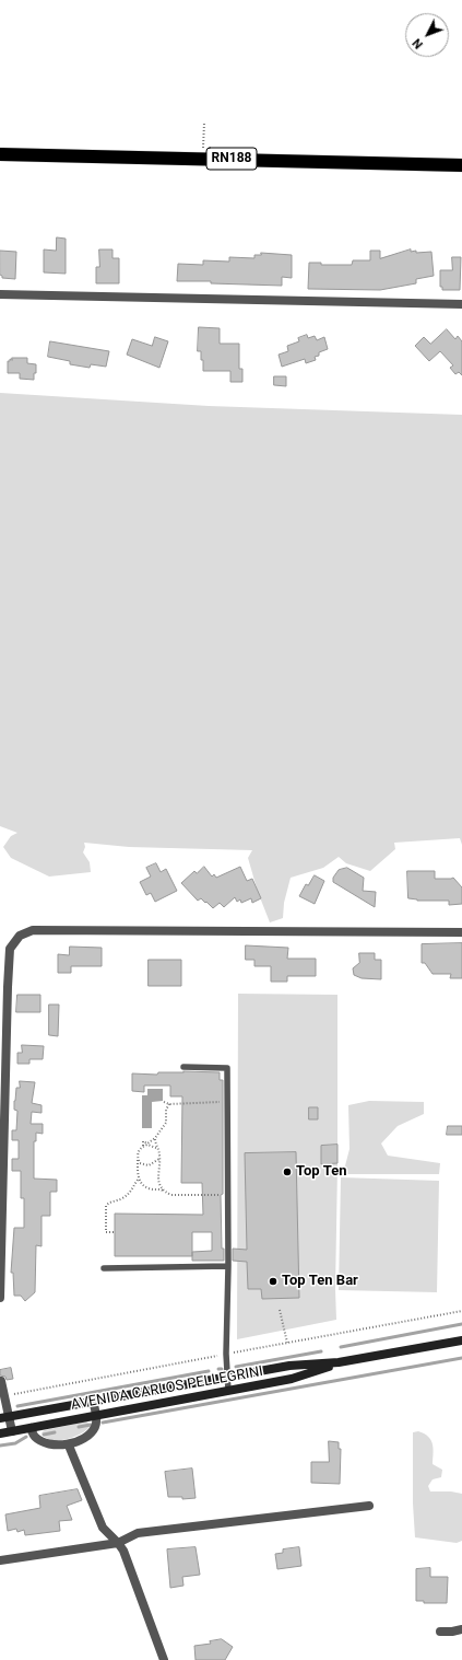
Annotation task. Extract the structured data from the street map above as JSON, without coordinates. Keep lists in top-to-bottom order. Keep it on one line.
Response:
{"streets":{"highway":["RN188"],"main road":["AVENIDA CARLOS PELLEGRINI"]},"places":["Top Ten","Top Ten Bar"],"north":"bottom left"}
